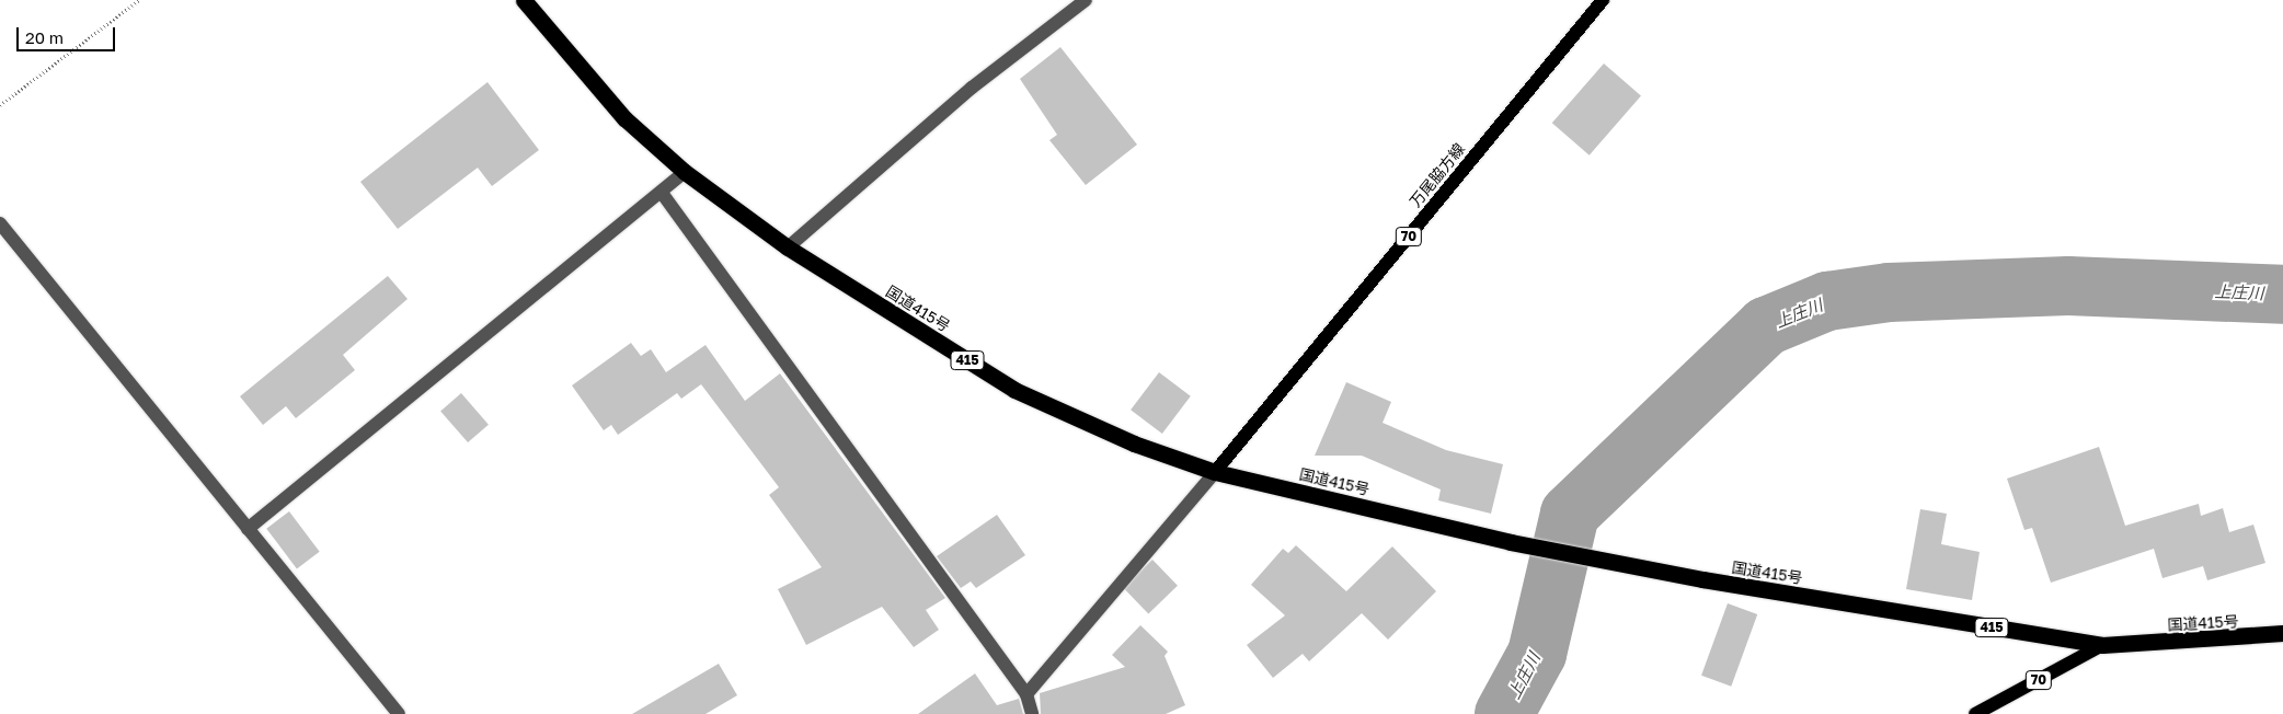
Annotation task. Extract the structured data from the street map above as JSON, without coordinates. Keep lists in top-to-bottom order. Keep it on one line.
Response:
{"streets":{"highway":["国道415号","415"],"main road":["万尾脇方線","70"]},"crossings":[["万尾脇方線","国道415号"],["70","国道415号"]],"water":["上庄川"],"scale_bar":"20 m"}
